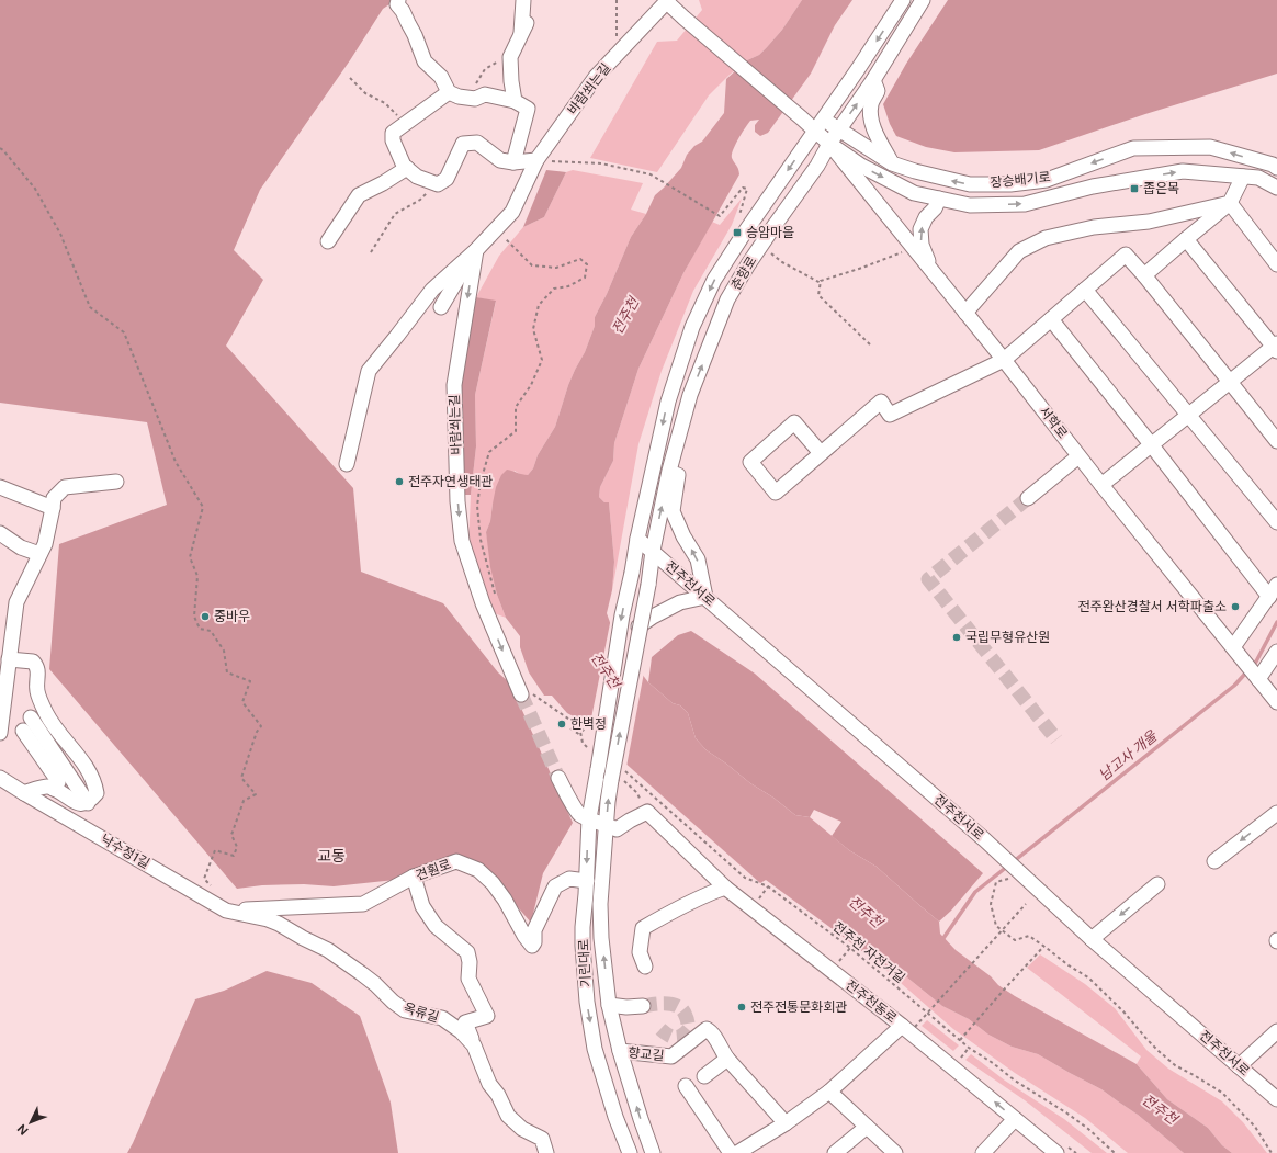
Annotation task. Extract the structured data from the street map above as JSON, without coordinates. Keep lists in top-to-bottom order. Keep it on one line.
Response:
{"streets":{"street":["바람쐬는길","장승배기로","춘향로","서학로","전주천서로","낙수정1길","견훤로","기린대로","전주천동로","옥류길","향교길"],"path":["전주천 자전거길"]},"crossings":[["장승배기로","춘향로"],["춘향로","서학로"],["춘향로","전주천서로"],["춘향로","기린대로"],["낙수정1길","견훤로"],["낙수정1길","옥류길"],["견훤로","기린대로"],["견훤로","옥류길"],["기린대로","전주천동로"],["기린대로","향교길"]],"one_way":["바람쐬는길"],"districts":["교동"],"water":["전주천","남고사 개울"],"places":{"transit":["좁은목","승암마을"],"other":["전주자연생태관","전주완산경찰서 서학파출소","중바우","국립무형유산원","한벽정","전주전통문화회관"]},"north":"bottom left"}
